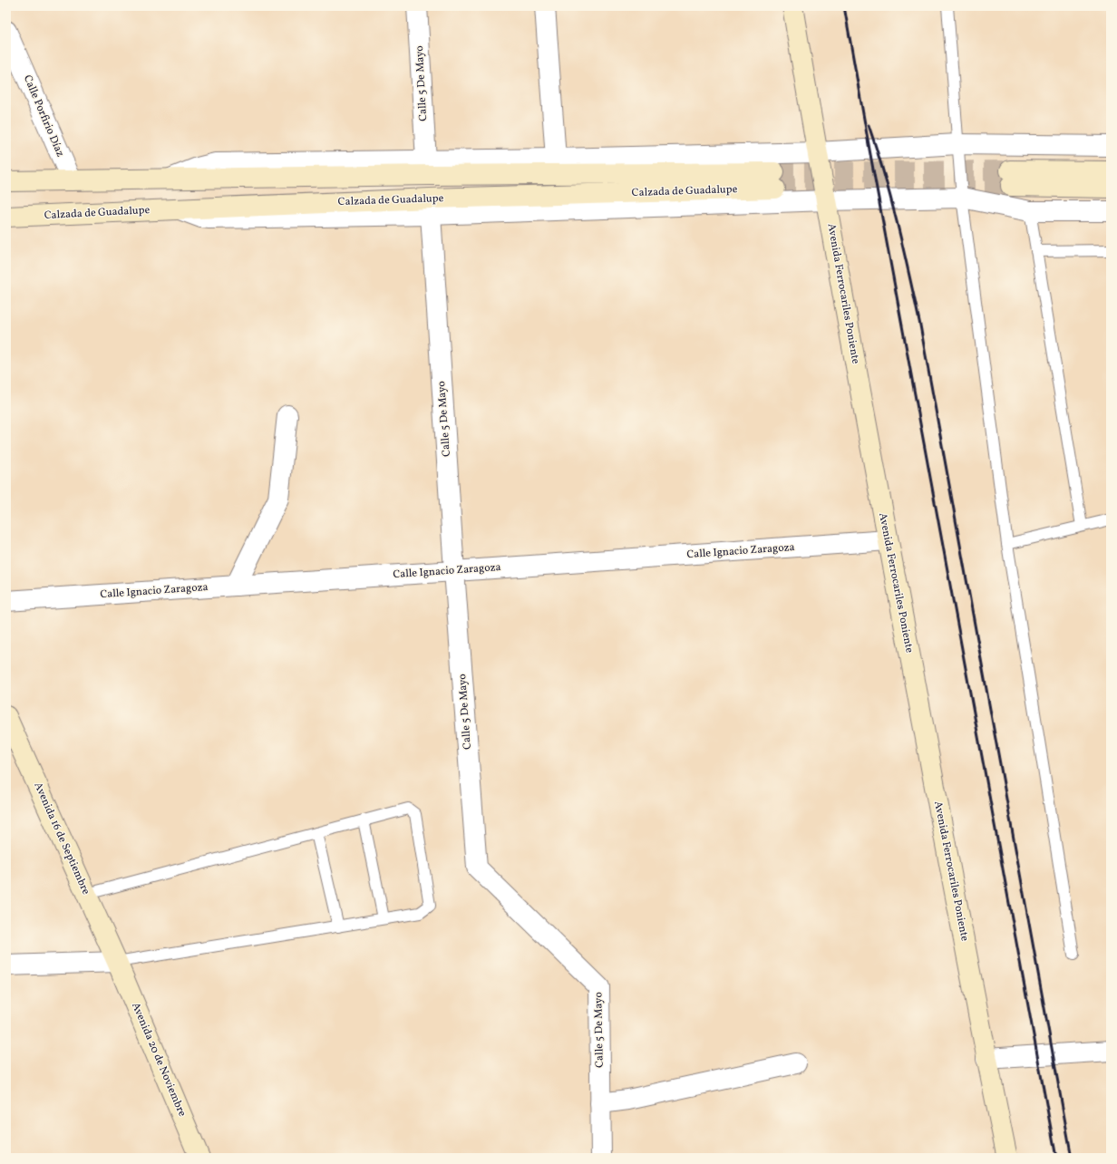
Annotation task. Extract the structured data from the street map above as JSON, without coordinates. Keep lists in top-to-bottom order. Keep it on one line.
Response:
{"streets":{"main road":["Calzada de Guadalupe","Avenida Ferrocariles Poniente","Avenida 16 de Septiembre","Avenida 20 de Noviembre"],"street":["Calle 5 De Mayo","Calle Porfirio Díaz","Calle Ignacio Zaragoza"]},"crossings":[["Calle 5 De Mayo","Calle Ignacio Zaragoza"],["Calle Porfirio Díaz","Calzada de Guadalupe"],["Avenida Ferrocariles Poniente","Calle Ignacio Zaragoza"],["Avenida 16 de Septiembre","Avenida 20 de Noviembre"]]}
